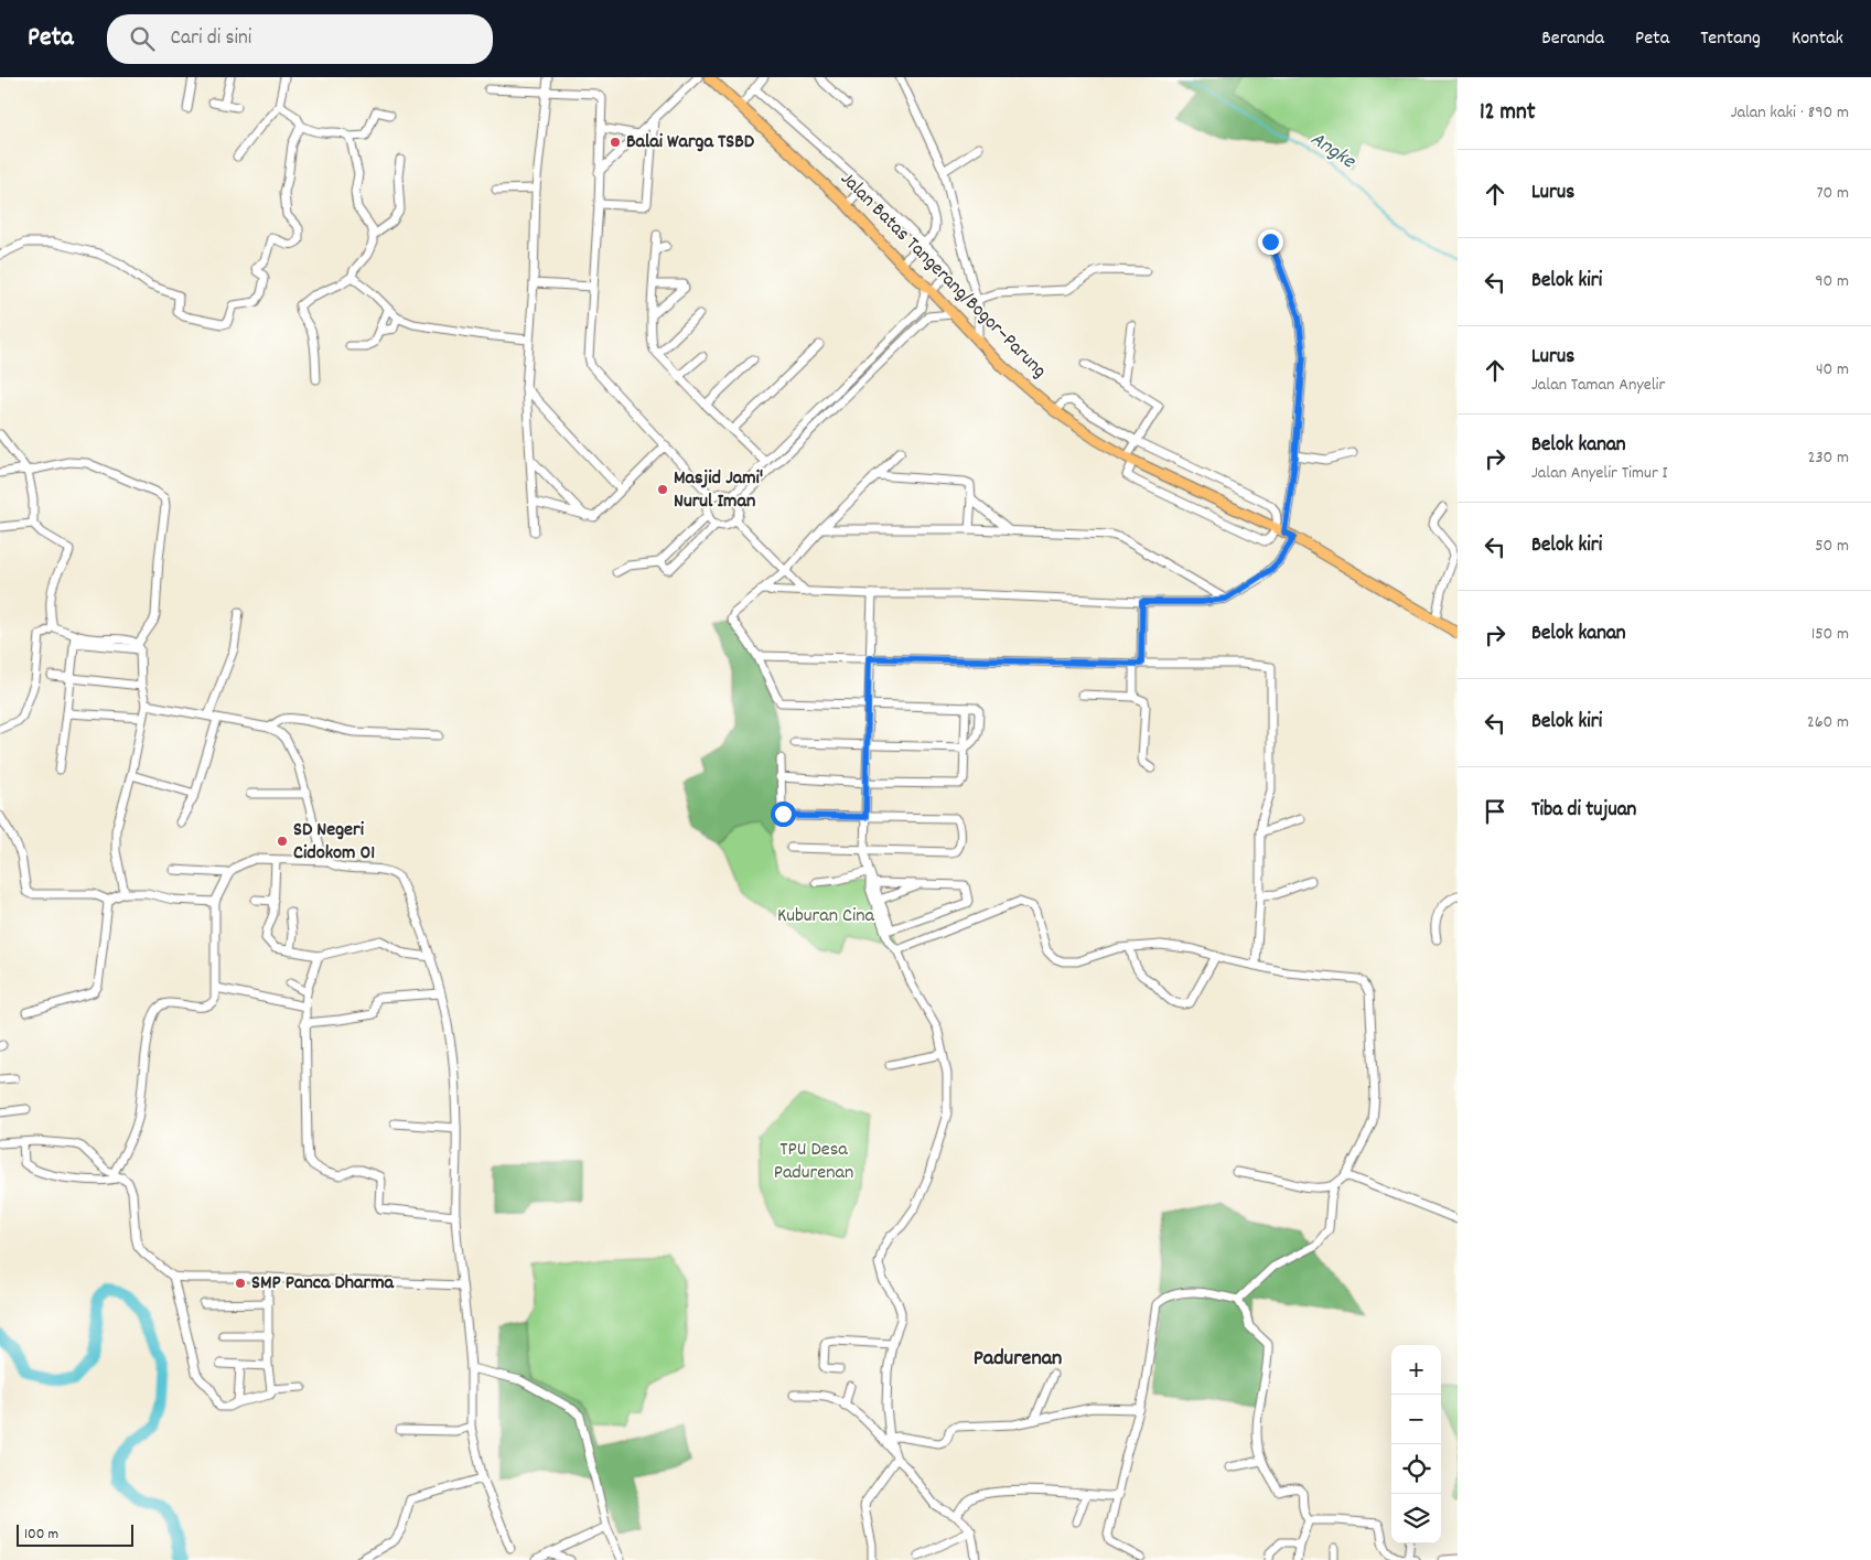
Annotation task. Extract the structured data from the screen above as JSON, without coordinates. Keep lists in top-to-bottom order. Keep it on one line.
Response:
{"streets":{"main road":["Jalan Batas Tangerang/Bogor–Parung"]},"districts":["Padurenan"],"water":["Angke"],"parks":["Kuburan Cina","TPU Desa Padurenan"],"places":["Balai Warga TSBD","Masjid Jami' Nurul Iman","SD Negeri Cidokom 01","SMP Panca Dharma"],"scale_bar":"100 m","page":{"header":"Peta","search":"Cari di sini","nav":["Beranda","Peta","Tentang","Kontak"],"heading":["12 mnt","Jalan kaki · 890 m"],"list":[["Lurus","70 m"],["Belok kiri","90 m"],["Lurus","Jalan Taman Anyelir","40 m"],["Belok kanan","Jalan Anyelir Timur I","230 m"],["Belok kiri","50 m"],["Belok kanan","150 m"],["Belok kiri","260 m"],"Tiba di tujuan"],"map_buttons":["+","−"],"scale":"100 m"}}
